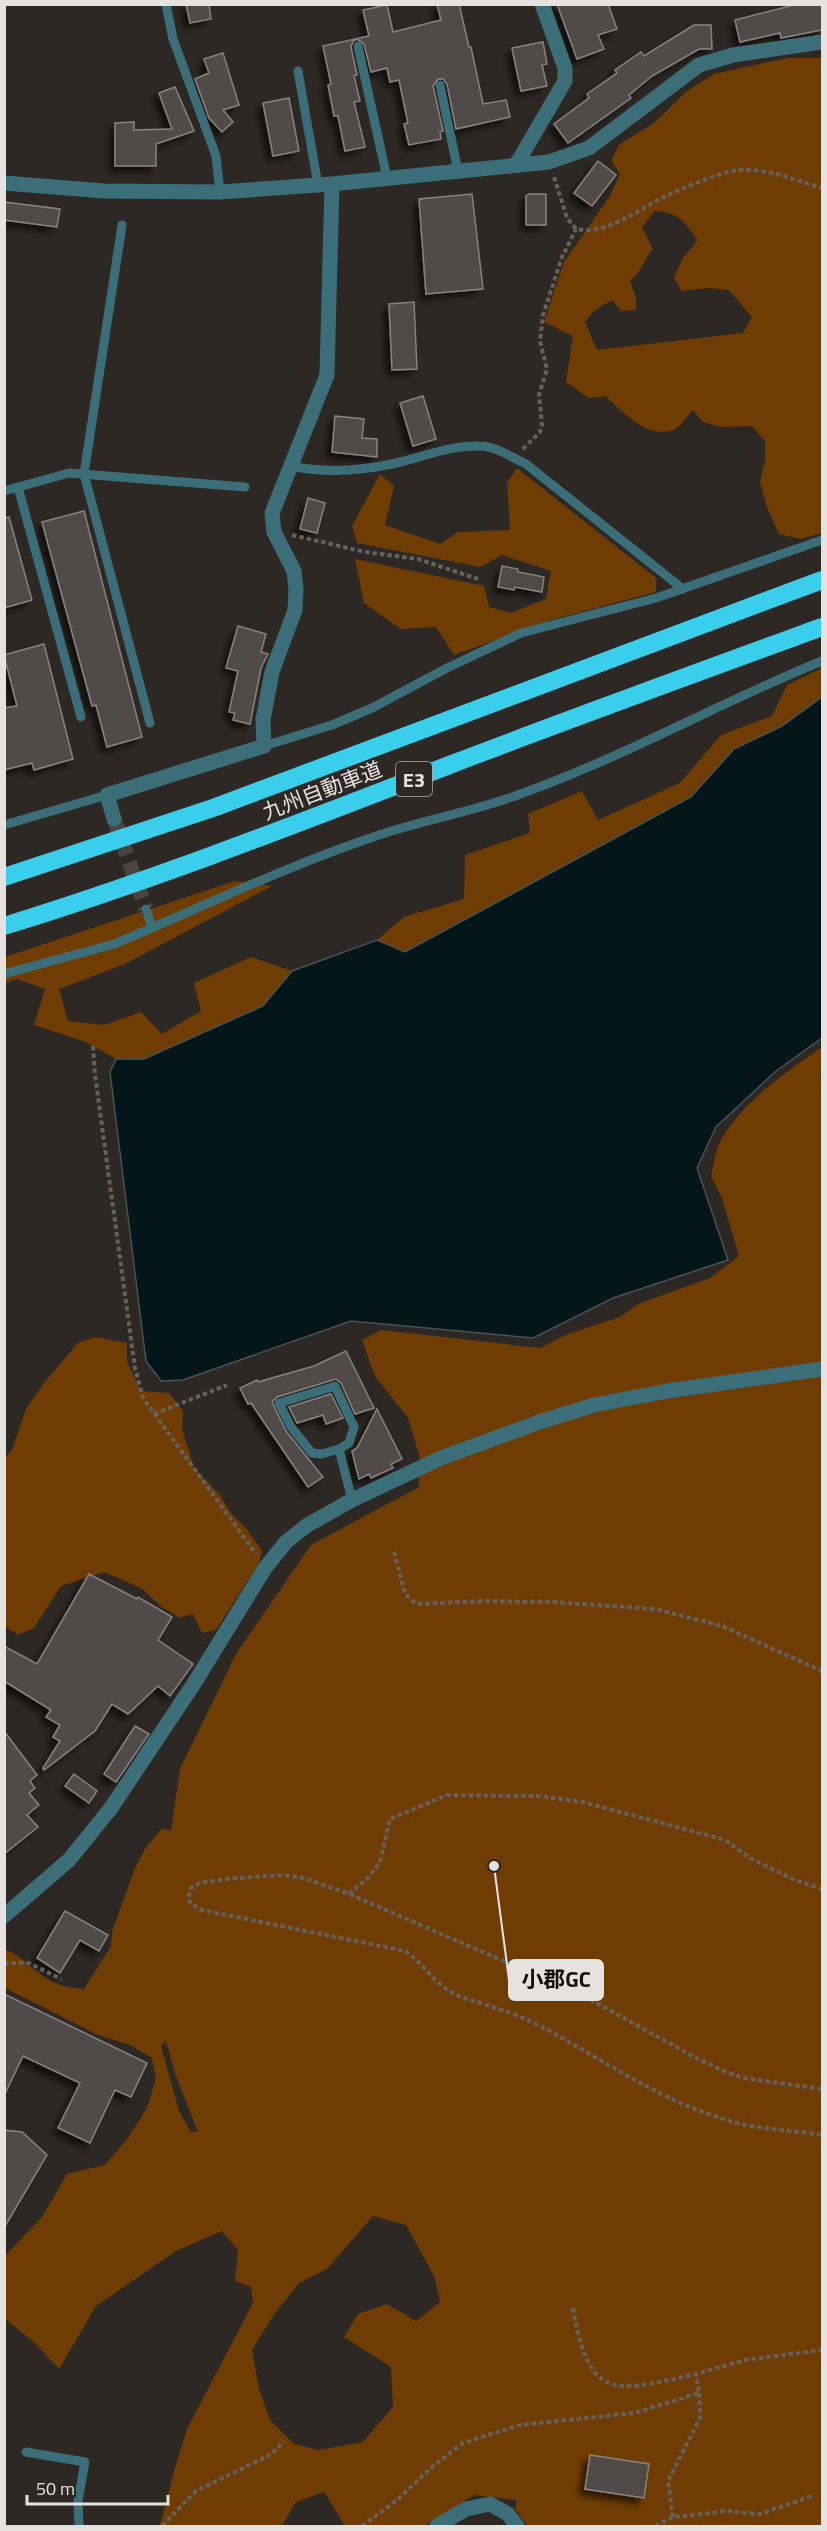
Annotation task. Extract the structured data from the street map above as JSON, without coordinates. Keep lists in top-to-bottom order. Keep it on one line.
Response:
{"streets":{"highway":["E3","九州自動車道"]},"places":["小郡GC"],"scale_bar":"50 m"}
